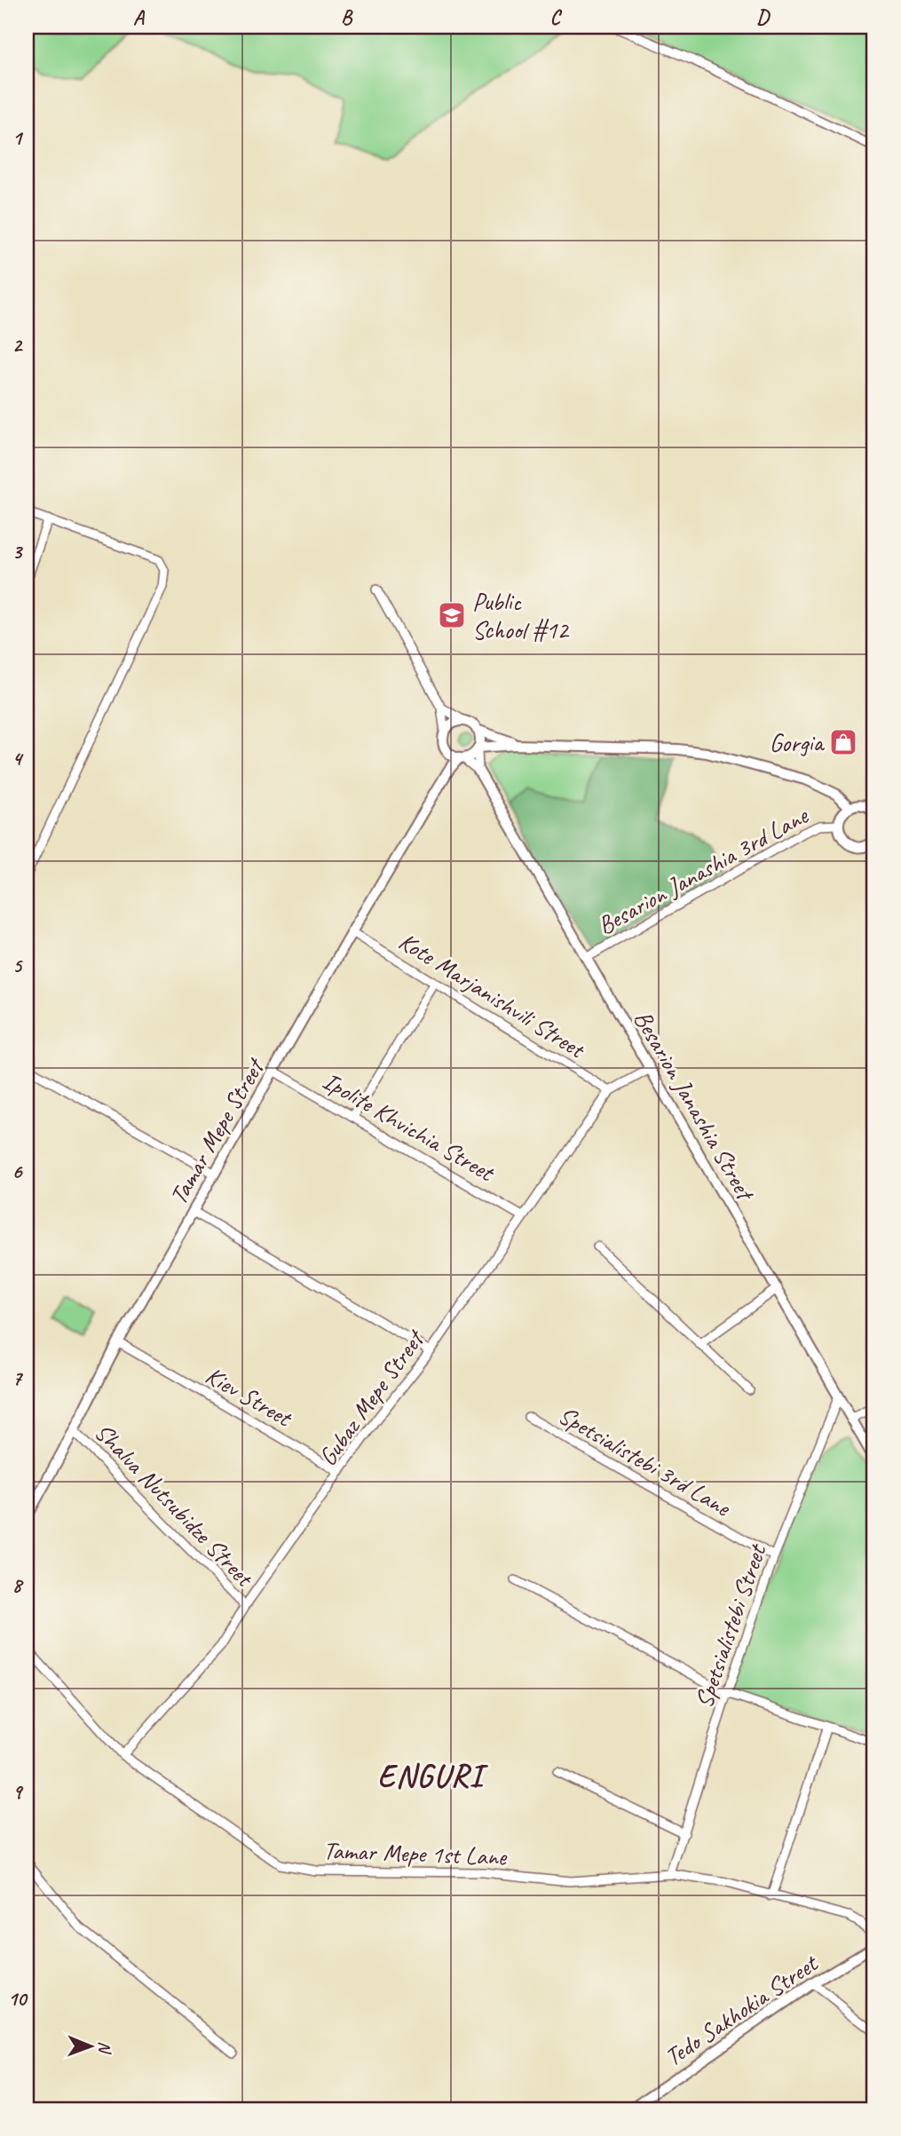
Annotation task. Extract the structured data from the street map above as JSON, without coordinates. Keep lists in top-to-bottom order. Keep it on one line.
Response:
{"streets":{"street":["Besarion Janashia 3rd Lane","Kote Marjanishvili Street","Besarion Janashia Street","Ipolite Khvichia Street","Tamar Mepe Street","Gubaz Mepe Street","Spetsialistebi 3rd Lane","Shalva Nutsubidze Street","Spetsialistebi Street","Tamar Mepe 1st Lane","Tedo Sakhokia Street"]},"crossings":[["Besarion Janashia 3rd Lane","Besarion Janashia Street"],["Kote Marjanishvili Street","Tamar Mepe Street"],["Kote Marjanishvili Street","Gubaz Mepe Street"],["Besarion Janashia Street","Gubaz Mepe Street"],["Besarion Janashia Street","Spetsialistebi Street"],["Ipolite Khvichia Street","Tamar Mepe Street"],["Ipolite Khvichia Street","Gubaz Mepe Street"],["Tamar Mepe Street","Shalva Nutsubidze Street"],["Gubaz Mepe Street","Shalva Nutsubidze Street"],["Gubaz Mepe Street","Tamar Mepe 1st Lane"],["Spetsialistebi 3rd Lane","Spetsialistebi Street"],["Spetsialistebi Street","Tamar Mepe 1st Lane"]],"districts":["ENGURI"],"places":{"school or university":["Public School #12"],"shop":["Gorgia"]},"north":"right","grid":{"columns":["A","B","C","D"],"rows":["1","2","3","4","5","6","7","8","9","10"]}}
